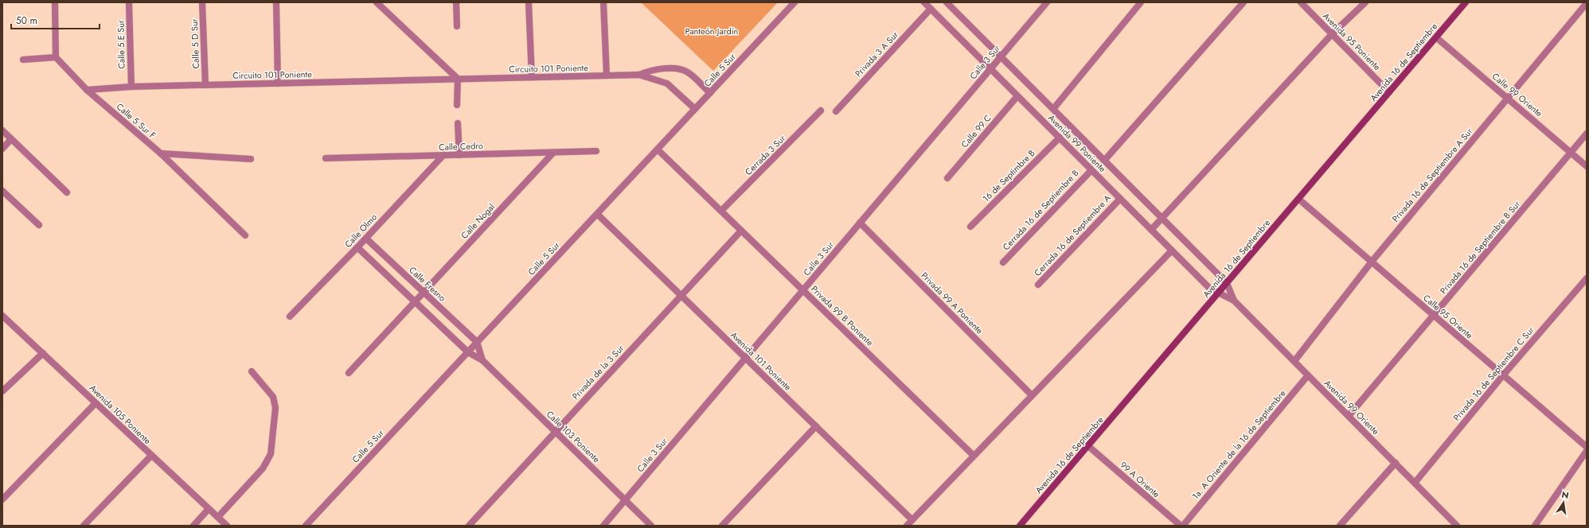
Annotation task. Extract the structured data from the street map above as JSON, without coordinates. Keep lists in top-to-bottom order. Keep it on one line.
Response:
{"streets":{"main road":["Avenida 16 de Septiembre"],"street":["Avenida 95 Poniente","Calle 5 D Sur","Calle 5 E Sur","Privada 3 A Sur","Calle 3 Sur","Circuito 101 Poniente","Calle 5 Sur","Calle 99 Oriente","Calle 5 Sur F","Calle 99 C","Avenida 99 Poniente","Calle Cedro","Cerrada 3 Sur","Privada 16 de Septiembre A Sur","16 de Septimbre B","Cerrada 16 de Septiembre B","Calle Nogal","Calle Olmo","Cerrada 16 de Septiembre A","Privada 16 de Septiembre B Sur","Calle Fresno","Privada 99 A Poniente","Privada 99 B Poniente","Calle 95 Oriente","Avenida 101 Poniente","Privada de la 3 Sur","Privada 16 de Septiembre C Sur","Avenida 99 Oriente","Avenida 105 Poniente","Calle 103 Poniente","1a. A Oriente de la 16 de Septiembre","99 A Oriente"]},"crossings":[["Avenida 95 Poniente","Avenida 16 de Septiembre"],["Calle 5 D Sur","Circuito 101 Poniente"],["Calle 5 E Sur","Circuito 101 Poniente"],["Privada 3 A Sur","Avenida 99 Poniente"],["Calle 3 Sur","Avenida 99 Poniente"],["Calle 3 Sur","Privada 99 A Poniente"],["Calle 3 Sur","Privada 99 B Poniente"],["Calle 3 Sur","Avenida 101 Poniente"],["Calle 3 Sur","Calle 103 Poniente"],["Avenida 16 de Septiembre","Calle 99 Oriente"],["Avenida 16 de Septiembre","Avenida 99 Poniente"],["Avenida 16 de Septiembre","Calle 95 Oriente"],["Avenida 16 de Septiembre","Avenida 99 Oriente"],["Avenida 16 de Septiembre","99 A Oriente"],["Circuito 101 Poniente","Calle 5 Sur"],["Circuito 101 Poniente","Calle 5 Sur F"],["Calle 5 Sur","Calle Fresno"],["Calle 5 Sur","Privada 99 B Poniente"],["Calle 5 Sur","Avenida 101 Poniente"],["Calle 5 Sur","Calle 103 Poniente"],["Calle 99 Oriente","Privada 16 de Septiembre A Sur"],["Calle 99 Oriente","Privada 16 de Septiembre B Sur"],["Calle 99 C","Avenida 99 Poniente"],["Avenida 99 Poniente","16 de Septimbre B"],["Avenida 99 Poniente","Cerrada 16 de Septiembre B"],["Avenida 99 Poniente","Cerrada 16 de Septiembre A"],["Avenida 99 Poniente","Avenida 99 Oriente"],["Calle Cedro","Calle Nogal"],["Calle Cedro","Calle Olmo"],["Cerrada 3 Sur","Privada 99 B Poniente"],["Privada 16 de Septiembre A Sur","Calle 95 Oriente"],["Privada 16 de Septiembre A Sur","Avenida 99 Oriente"],["Calle Nogal","Calle Fresno"],["Calle Olmo","Calle Fresno"],["Privada 16 de Septiembre B Sur","Calle 95 Oriente"],["Privada 16 de Septiembre B Sur","Avenida 99 Oriente"],["Calle Fresno","Calle 103 Poniente"],["Privada 99 B Poniente","Privada de la 3 Sur"],["Calle 95 Oriente","Privada 16 de Septiembre C Sur"],["Avenida 101 Poniente","Privada de la 3 Sur"],["Privada de la 3 Sur","Calle 103 Poniente"],["Privada 16 de Septiembre C Sur","Avenida 99 Oriente"],["Avenida 99 Oriente","1a. A Oriente de la 16 de Septiembre"]],"parks":["Panteón Jardín"],"scale_bar":"50 m","north":"top"}
